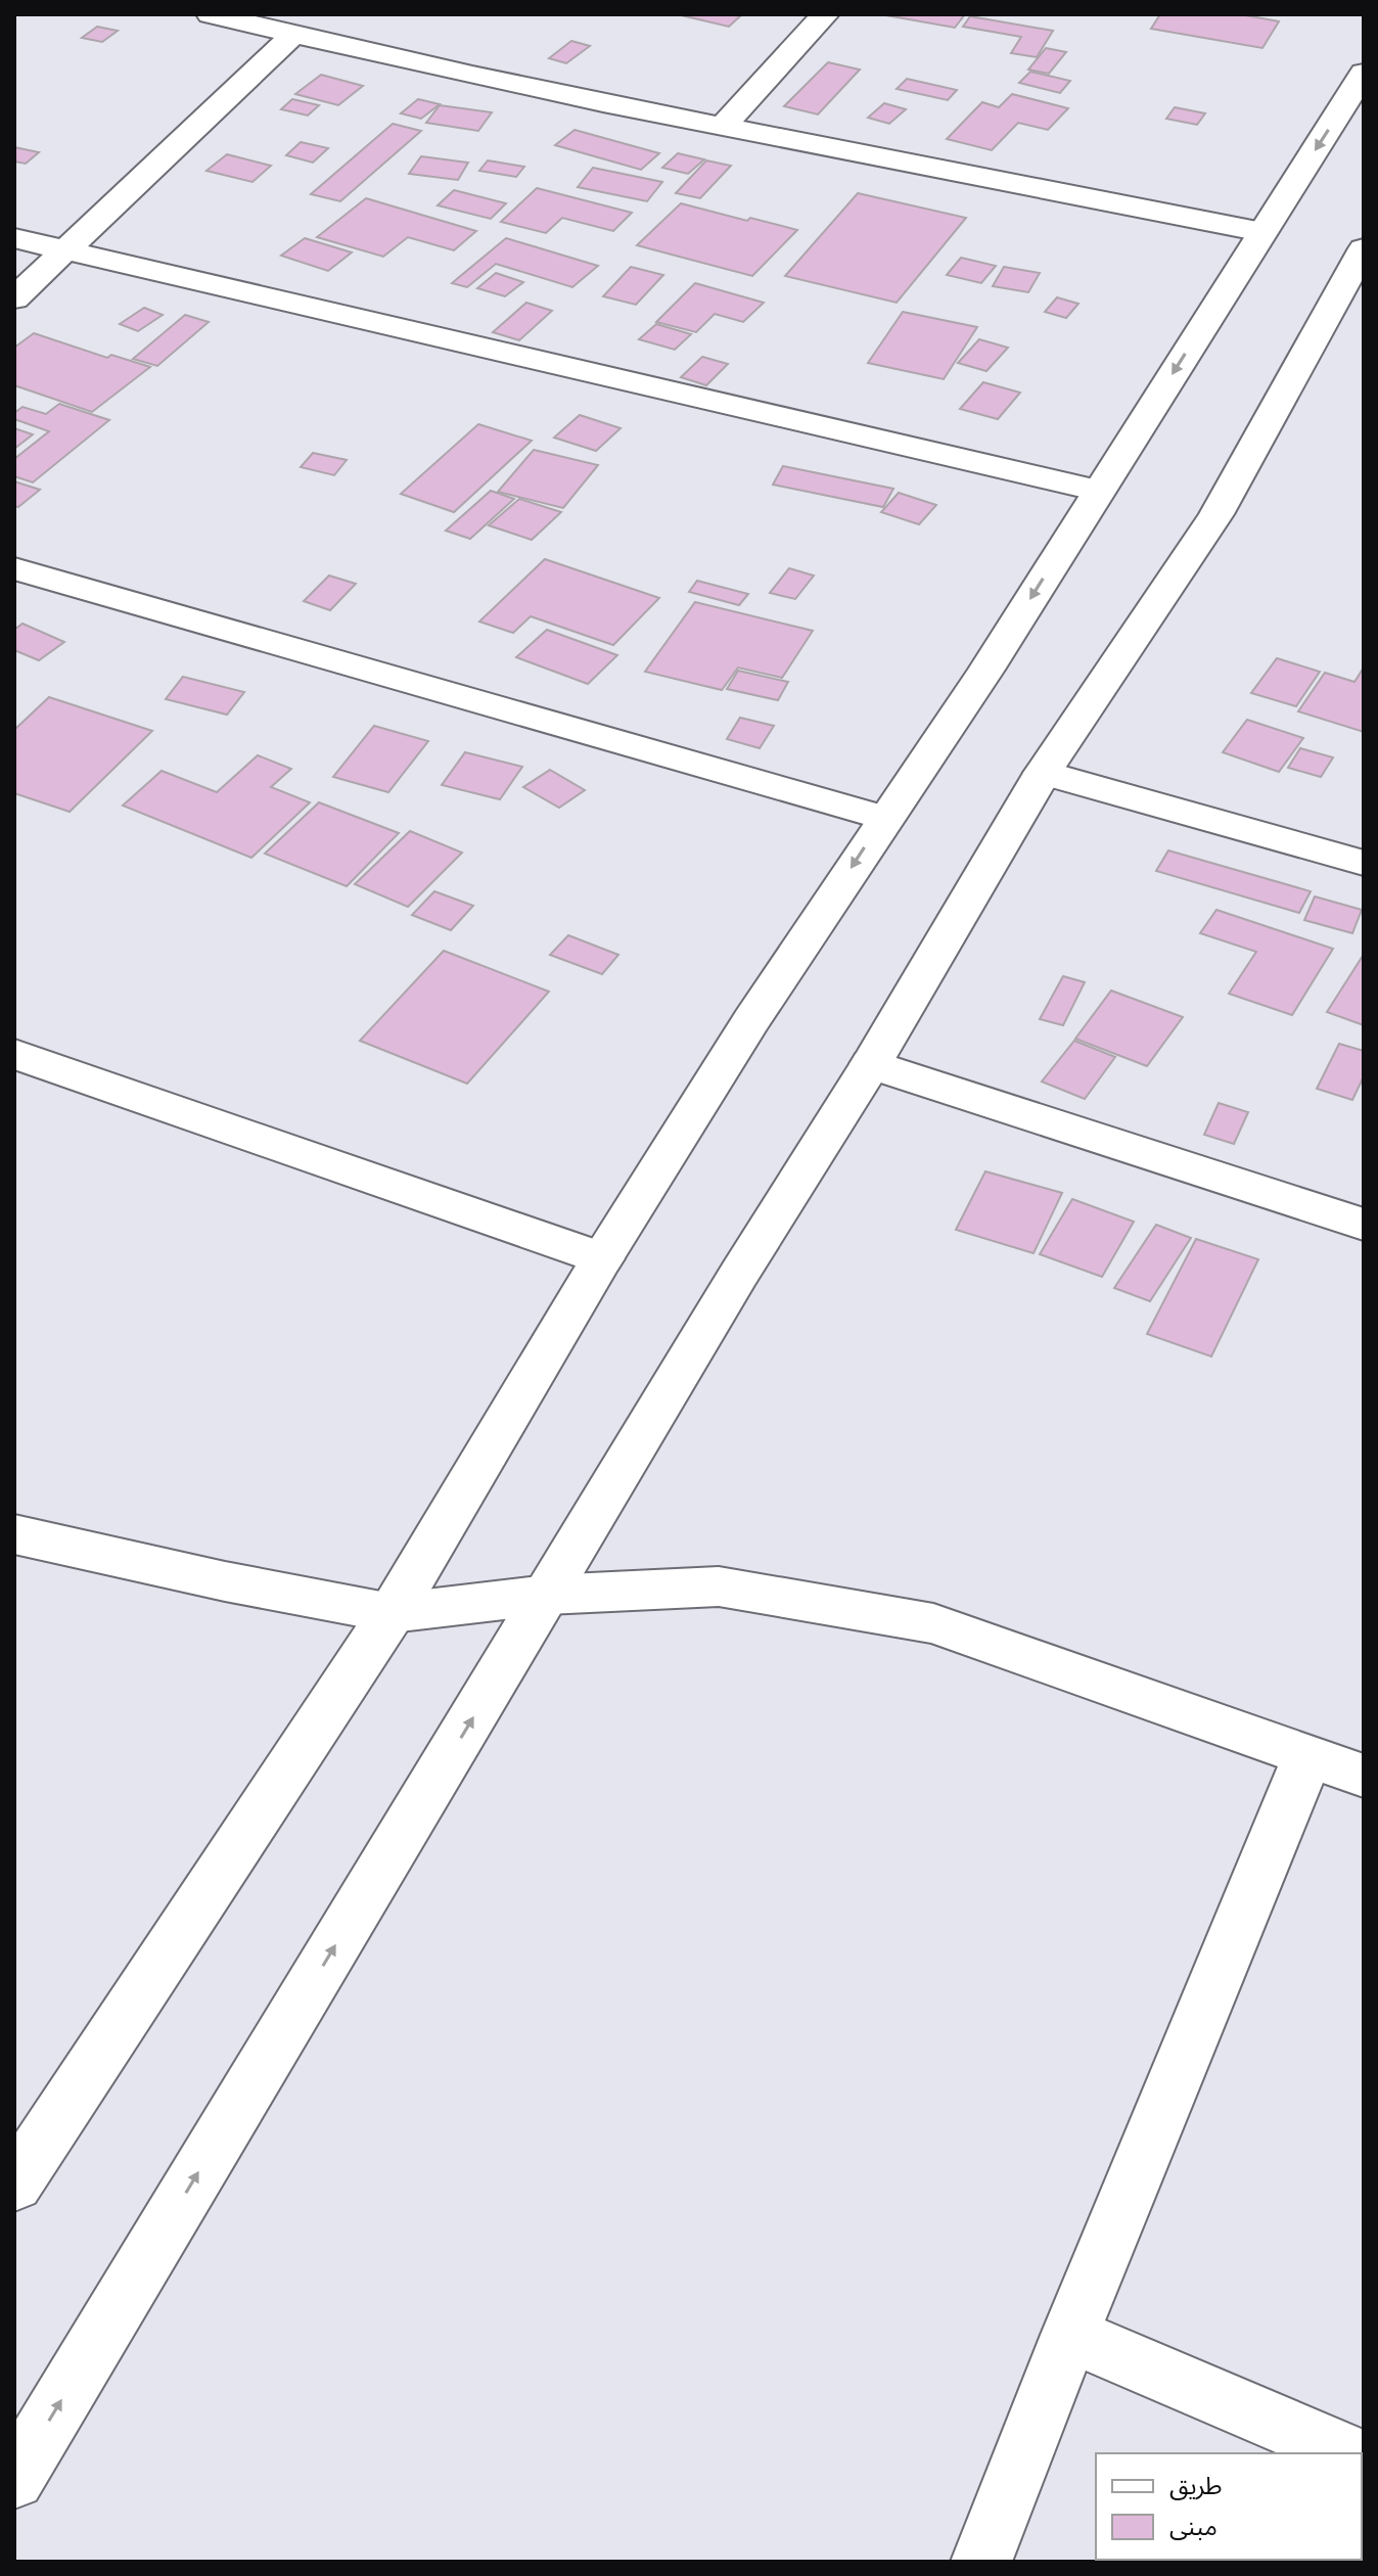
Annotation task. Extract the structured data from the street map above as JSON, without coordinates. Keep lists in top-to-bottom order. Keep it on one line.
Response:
{"legend":["طريق","مبنى"]}
